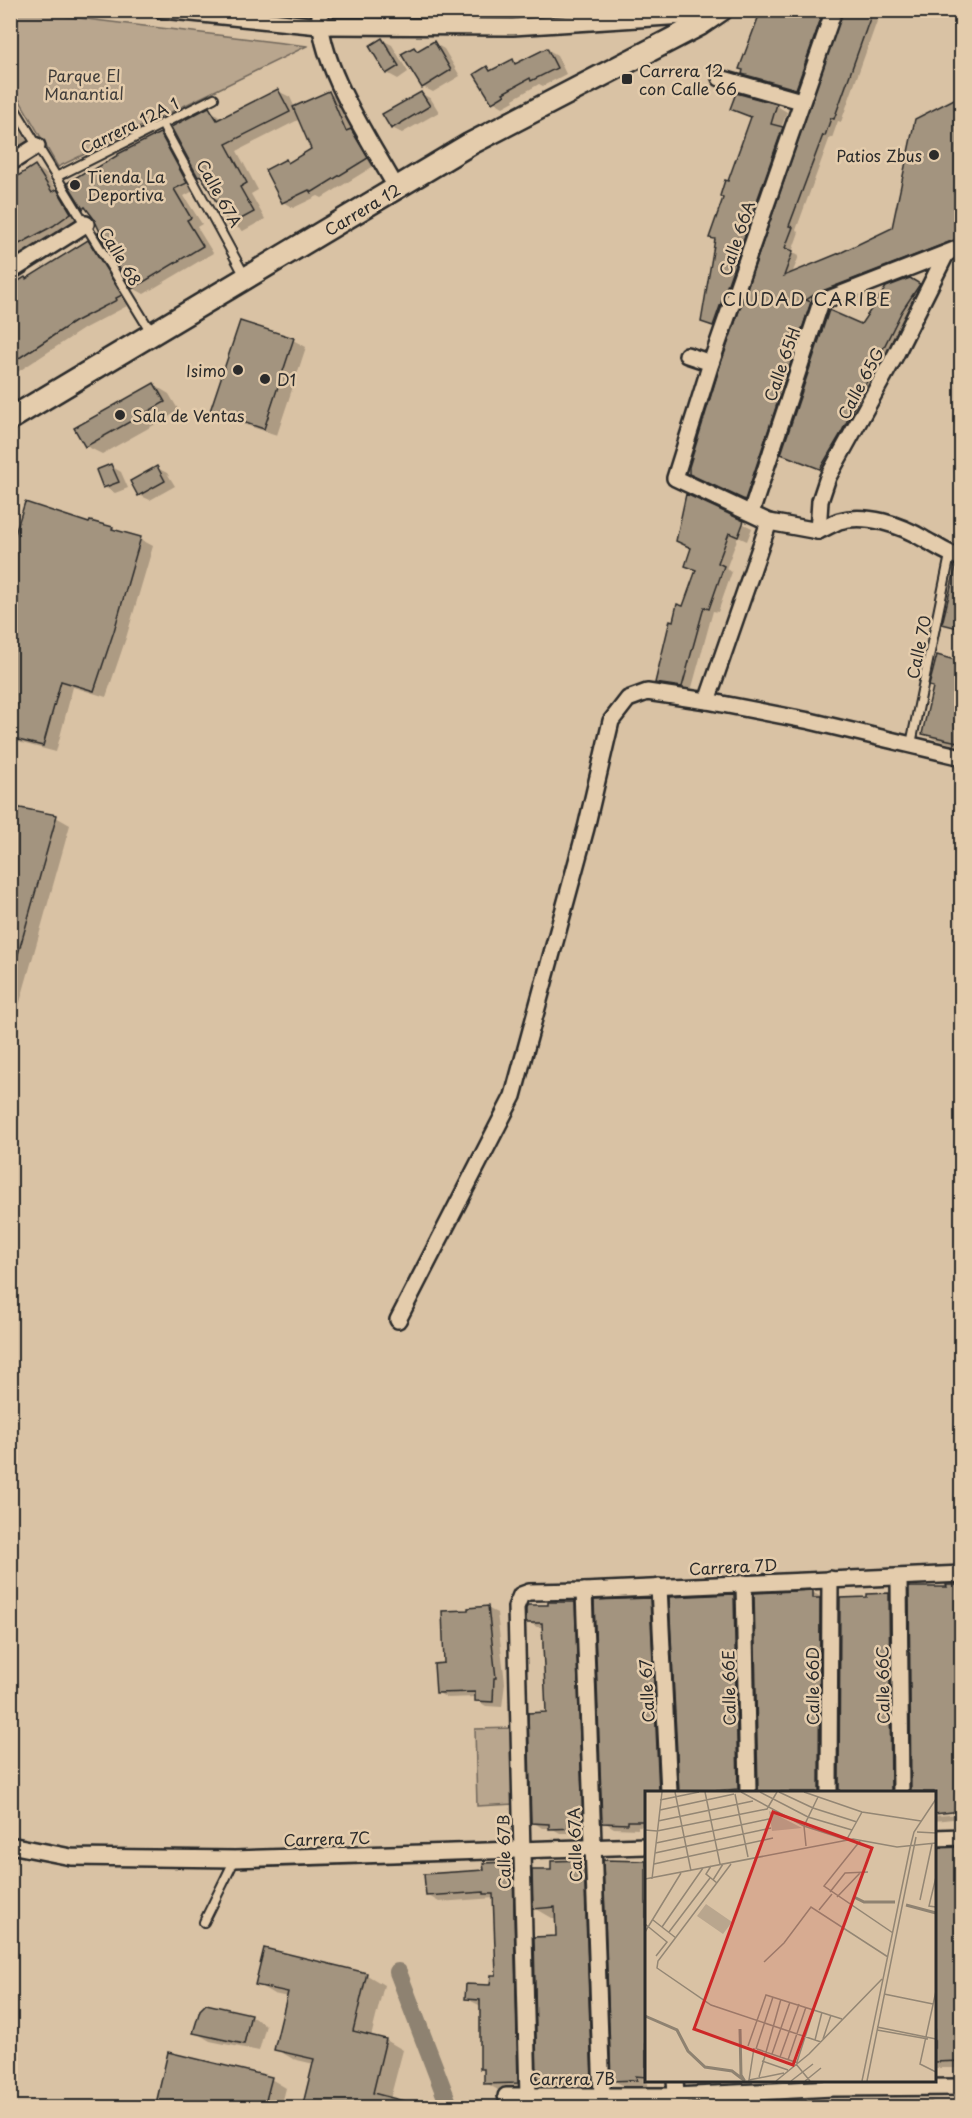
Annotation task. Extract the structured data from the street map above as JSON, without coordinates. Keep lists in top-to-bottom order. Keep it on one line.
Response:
{"streets":{"main road":["Carrera 12"],"street":["Calle 67A","Calle 66A","Calle 65H","Calle 65G","Carrera 7D","Calle 66C","Calle 66D","Calle 66E","Calle 67","Carrera 7C","Calle 67B","Carrera 7B"],"lane":["Carrera 12A 1","Calle 68","Calle 70"]},"crossings":[["Carrera 12A 1","Calle 67A"],["Carrera 12A 1","Calle 68"],["Calle 67A","Carrera 12"],["Calle 67A","Carrera 7D"],["Calle 67A","Carrera 7C"],["Calle 67A","Carrera 7B"],["Carrera 12","Calle 68"],["Calle 66A","Calle 65H"],["Calle 65H","Calle 65G"],["Carrera 7D","Calle 66C"],["Carrera 7D","Calle 66D"],["Carrera 7D","Calle 66E"],["Carrera 7D","Calle 67"],["Carrera 7D","Calle 67B"],["Carrera 7C","Calle 67B"],["Calle 67B","Carrera 7B"]],"districts":["CIUDAD CARIBE"],"parks":["Parque El Manantial"],"places":{"transit":["Carrera 12 con Calle 66"],"other":["Patios Zbus","Tienda La Deportiva","Isimo","D1","Sala de Ventas"]}}
